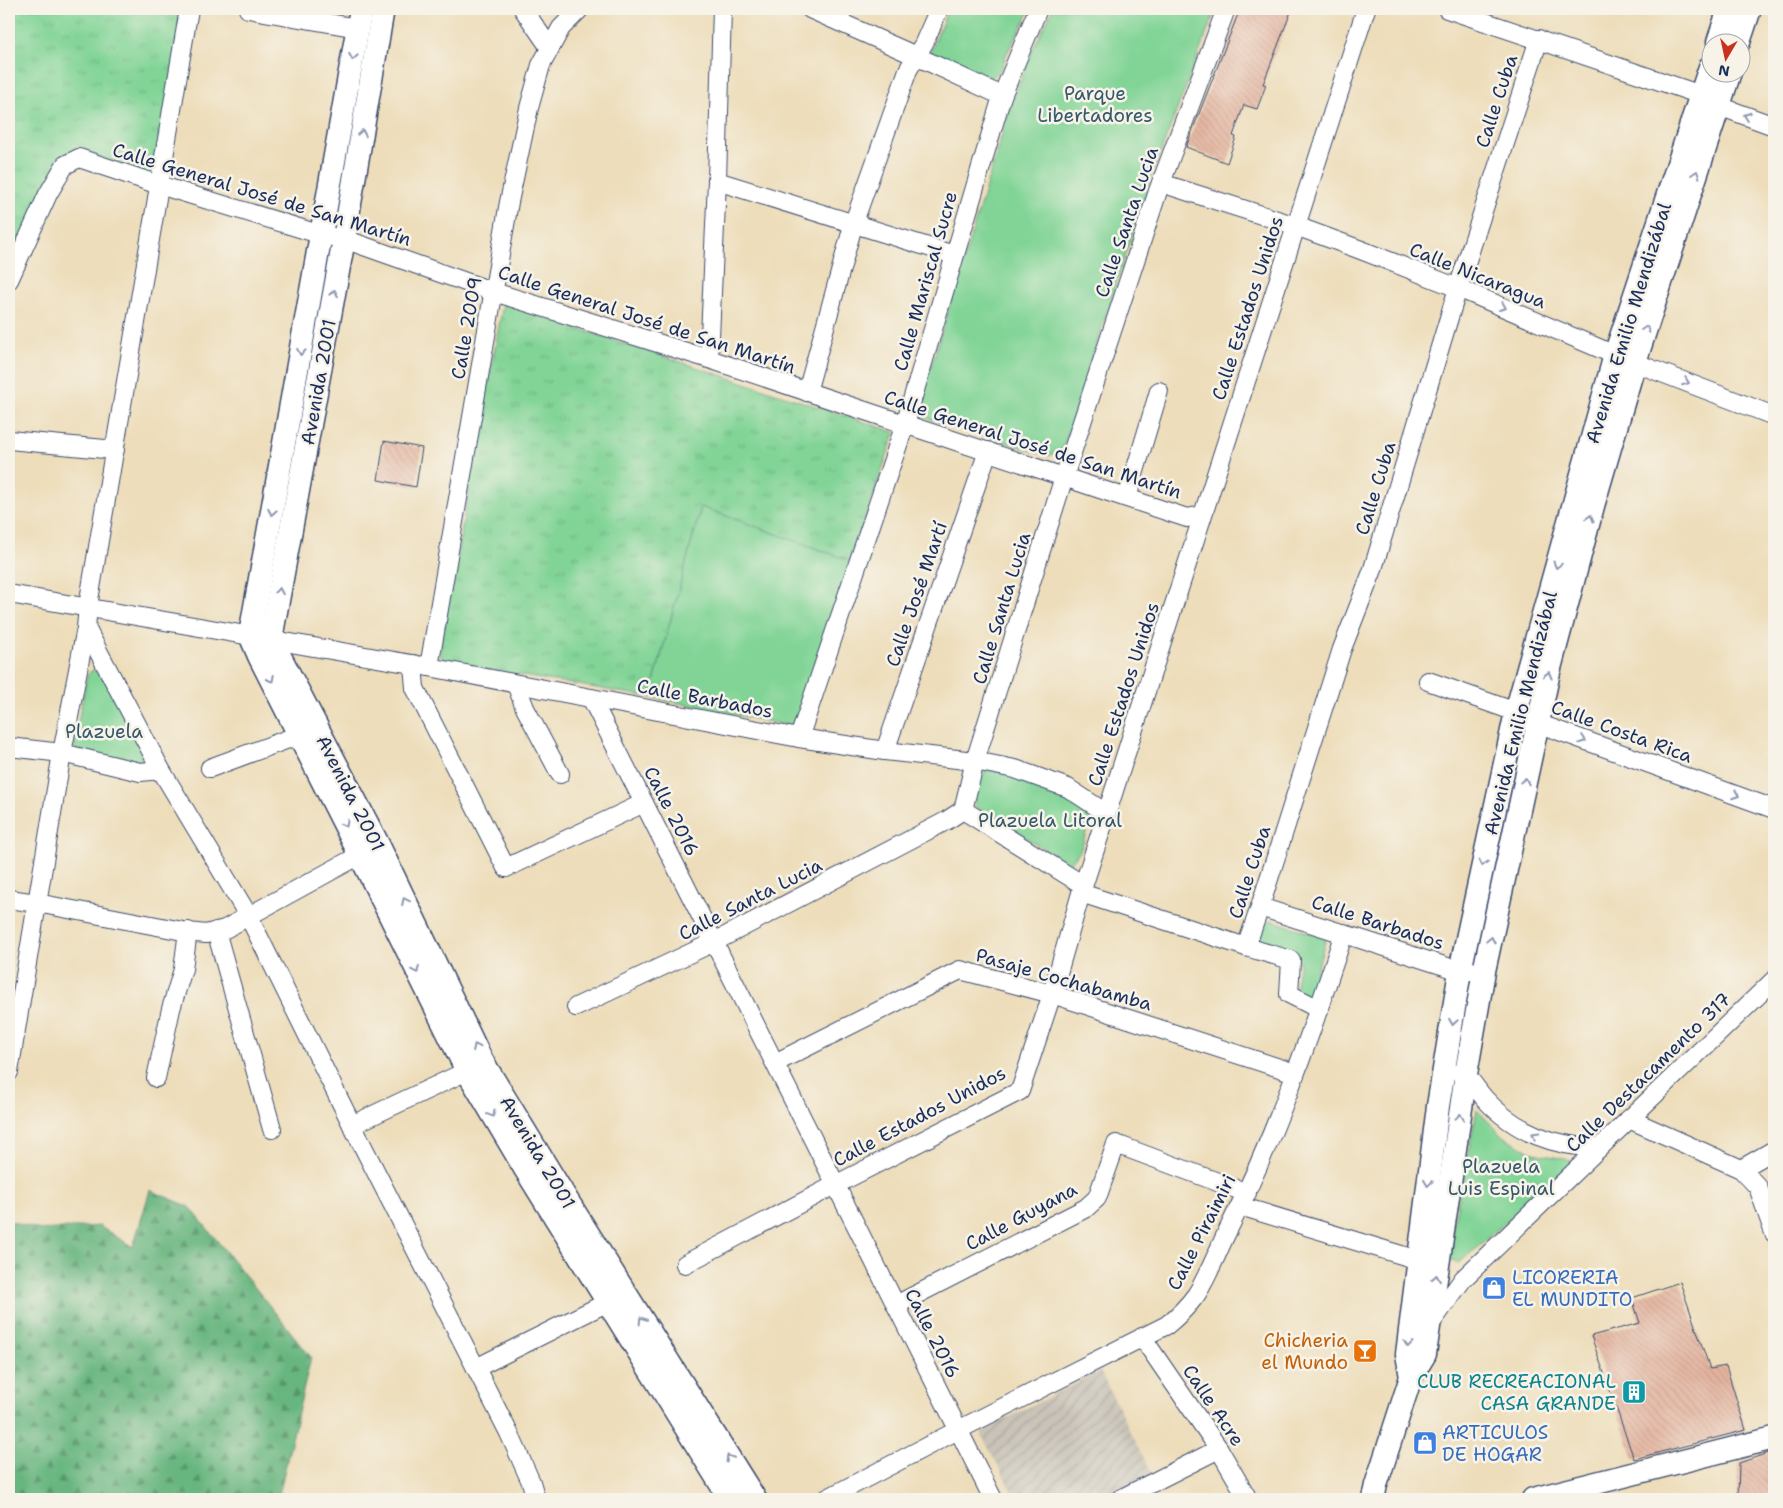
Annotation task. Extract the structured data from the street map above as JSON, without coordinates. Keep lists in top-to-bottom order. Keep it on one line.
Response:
{"streets":{"main road":["Avenida Emilio Mendizábal","Avenida 2001"],"street":["Calle Cuba","Calle General José de San Martín","Calle Santa Lucia","Calle Nicaragua","Calle Mariscal Sucre","Calle Estados Unidos","Calle 2009","Calle José Martí","Calle Barbados","Calle Costa Rica","Calle 2016","Pasaje Cochabamba","Calle Destacamento 317","Calle Guyana","Calle Piraimiri","Calle Acre"]},"crossings":[["Calle Cuba","Calle Nicaragua"],["Calle Cuba","Calle Barbados"],["Calle General José de San Martín","Calle Santa Lucia"],["Calle General José de San Martín","Calle Mariscal Sucre"],["Calle General José de San Martín","Calle Estados Unidos"],["Calle General José de San Martín","Calle 2009"],["Calle General José de San Martín","Avenida 2001"],["Calle General José de San Martín","Calle José Martí"],["Calle Santa Lucia","Calle Nicaragua"],["Calle Santa Lucia","Calle Barbados"],["Calle Santa Lucia","Calle 2016"],["Calle Nicaragua","Calle Estados Unidos"],["Calle Nicaragua","Avenida Emilio Mendizábal"],["Calle Mariscal Sucre","Calle Barbados"],["Calle Estados Unidos","Calle Barbados"],["Calle Estados Unidos","Calle 2016"],["Calle Estados Unidos","Pasaje Cochabamba"],["Avenida Emilio Mendizábal","Calle Barbados"],["Avenida Emilio Mendizábal","Calle Costa Rica"],["Avenida Emilio Mendizábal","Calle Destacamento 317"],["Avenida Emilio Mendizábal","Calle Guyana"],["Calle 2009","Calle Barbados"],["Calle 2009","Calle 2016"],["Avenida 2001","Calle Barbados"],["Calle José Martí","Calle Barbados"],["Calle Barbados","Calle 2016"],["Calle Barbados","Calle Piraimiri"],["Calle 2016","Pasaje Cochabamba"],["Calle 2016","Calle Guyana"],["Calle 2016","Calle Piraimiri"],["Pasaje Cochabamba","Calle Piraimiri"],["Calle Guyana","Calle Piraimiri"],["Calle Piraimiri","Calle Acre"]],"one_way":["Calle Nicaragua","Calle Costa Rica"],"parks":["Parque Libertadores","Plazuela","Plazuela Litoral","Plazuela Luis Espinal"],"places":{"shop":["LICORERIA EL MUNDITO","ARTICULOS DE HOGAR"],"bar":["Chicheria el Mundo"],"building":["CLUB RECREACIONAL CASA GRANDE"]},"north":"bottom"}
